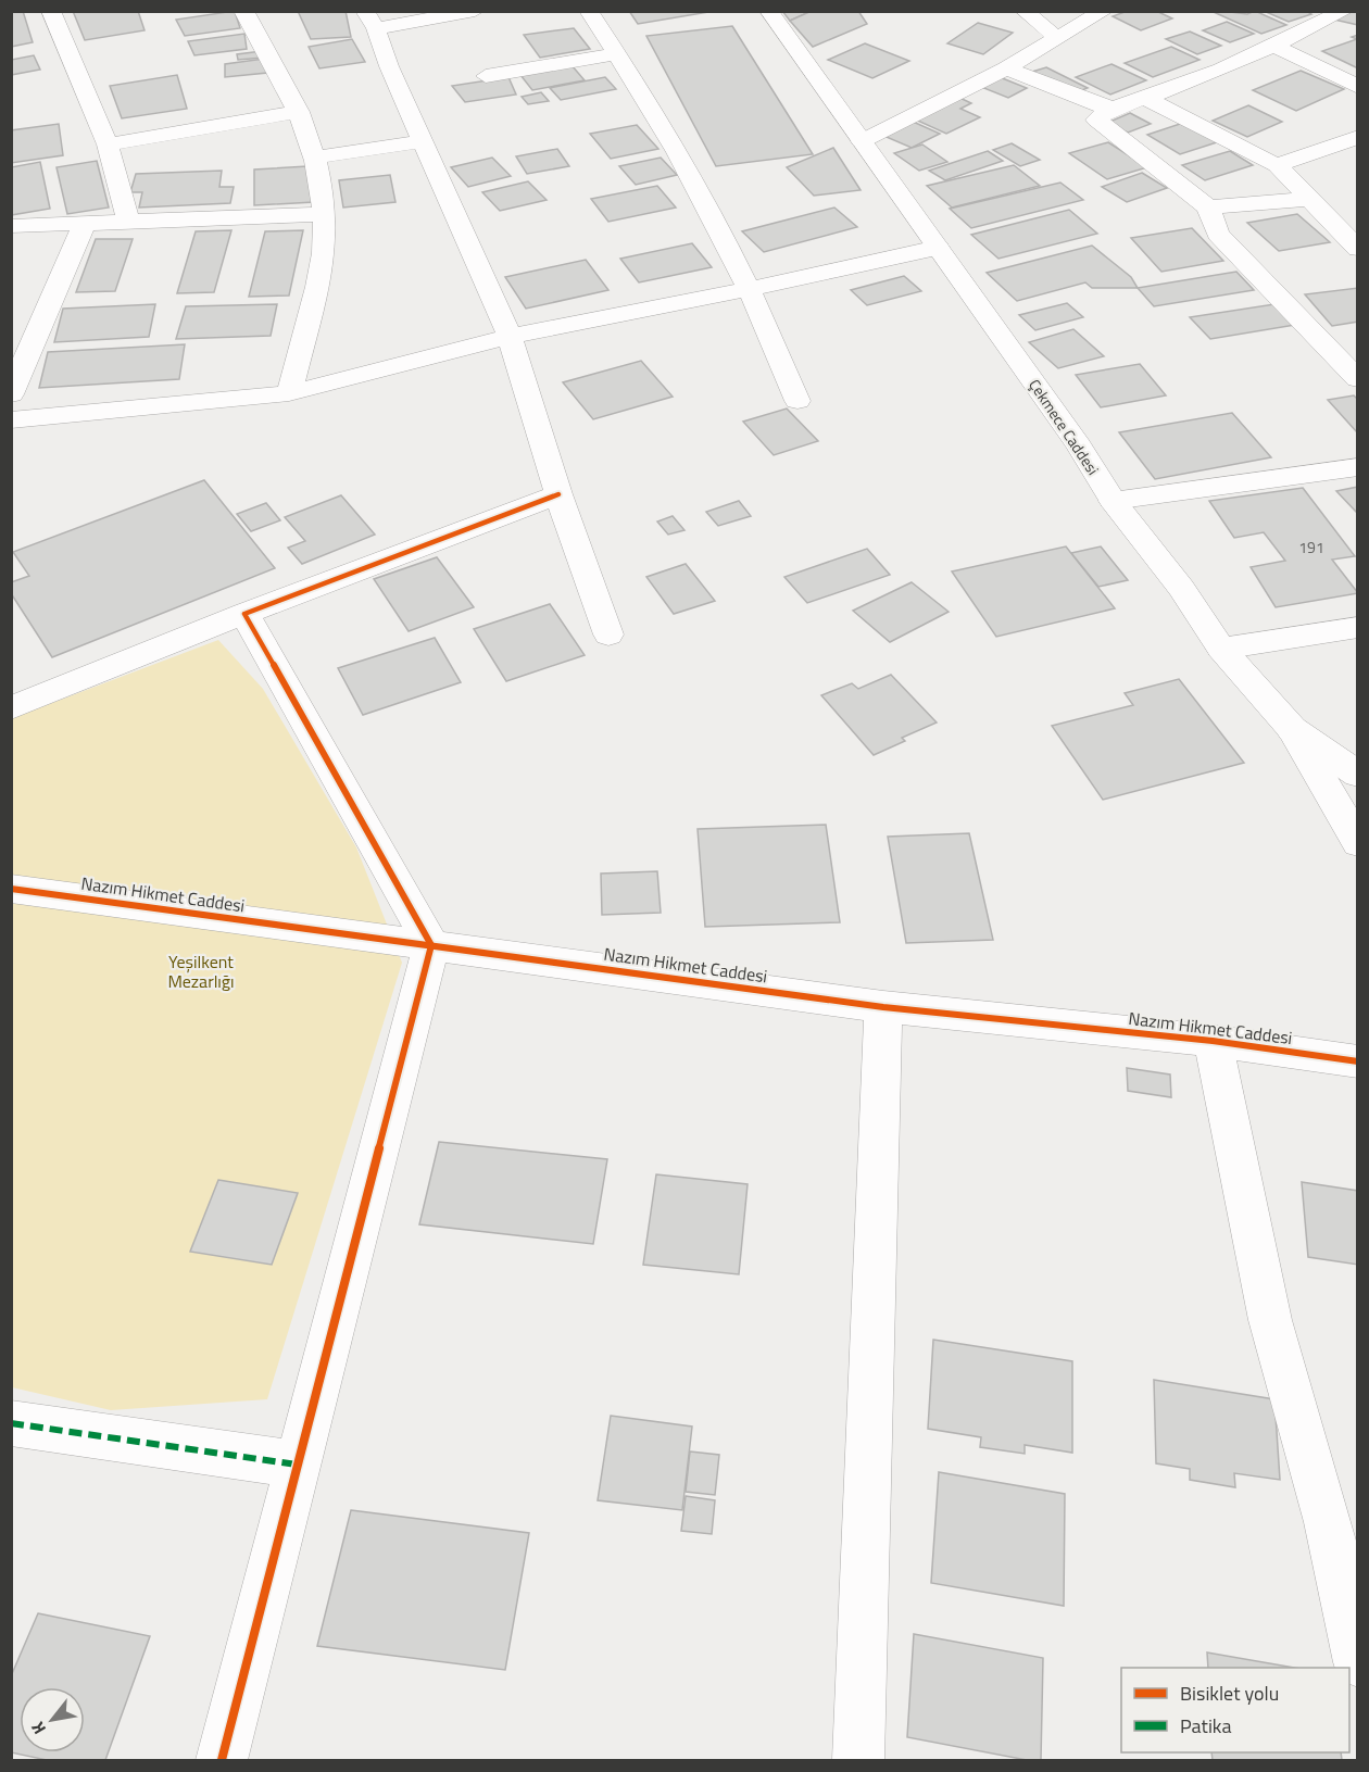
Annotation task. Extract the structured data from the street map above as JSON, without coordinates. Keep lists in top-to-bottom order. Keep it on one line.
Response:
{"streets":{"street":["Çekmece Caddesi","Nazım Hikmet Caddesi"]},"parks":["Yeşilkent Mezarlığı"],"house_numbers":["191"],"legend":["Bisiklet yolu","Patika"],"north":"bottom left"}
